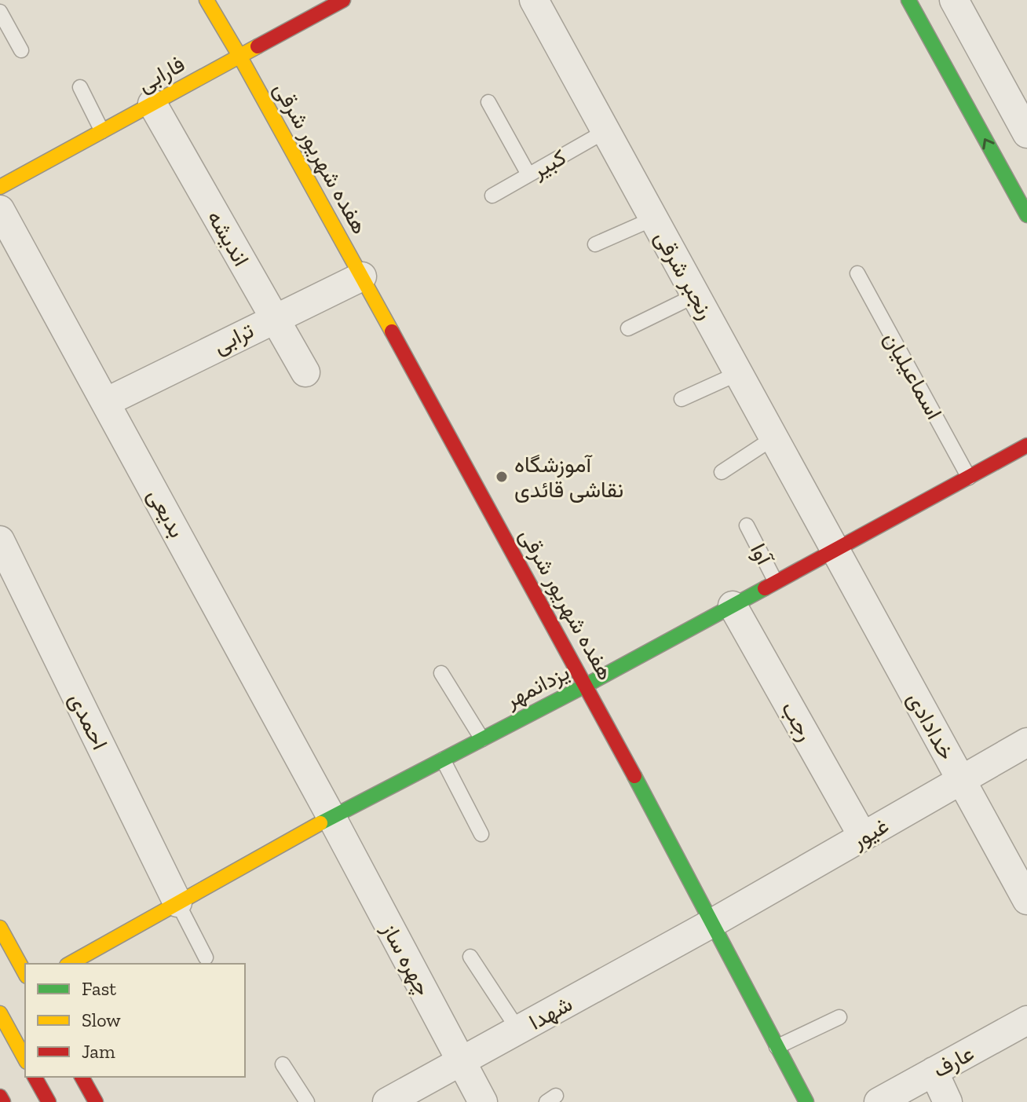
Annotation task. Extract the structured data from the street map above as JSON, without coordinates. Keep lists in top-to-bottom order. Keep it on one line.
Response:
{"streets":{"street":["فارابی","هفده شهریور شرقی","اندیشه","رنجبر شرقی","ترابی","بدیعی","یزدانمهر","احمدی","رجب","خدادادی","غیور","چهره ساز","شهدا","عارف"],"lane":["کبیر","اسماعیلیان","آوا"]},"crossings":[["فارابی","هفده شهریور شرقی"],["فارابی","اندیشه"],["هفده شهریور شرقی","ترابی"],["هفده شهریور شرقی","یزدانمهر"],["هفده شهریور شرقی","غیور"],["هفده شهریور شرقی","شهدا"],["کبیر","رنجبر شرقی"],["اندیشه","ترابی"],["رنجبر شرقی","یزدانمهر"],["رنجبر شرقی","خدادادی"],["ترابی","بدیعی"],["اسماعیلیان","یزدانمهر"],["بدیعی","یزدانمهر"],["بدیعی","چهره ساز"],["آوا","یزدانمهر"],["یزدانمهر","احمدی"],["یزدانمهر","رجب"],["یزدانمهر","خدادادی"],["یزدانمهر","چهره ساز"],["رجب","غیور"],["خدادادی","غیور"],["غیور","شهدا"],["چهره ساز","شهدا"]],"places":["آموزشگاه نقاشی قائدی"],"legend":["Fast","Slow","Jam"]}
